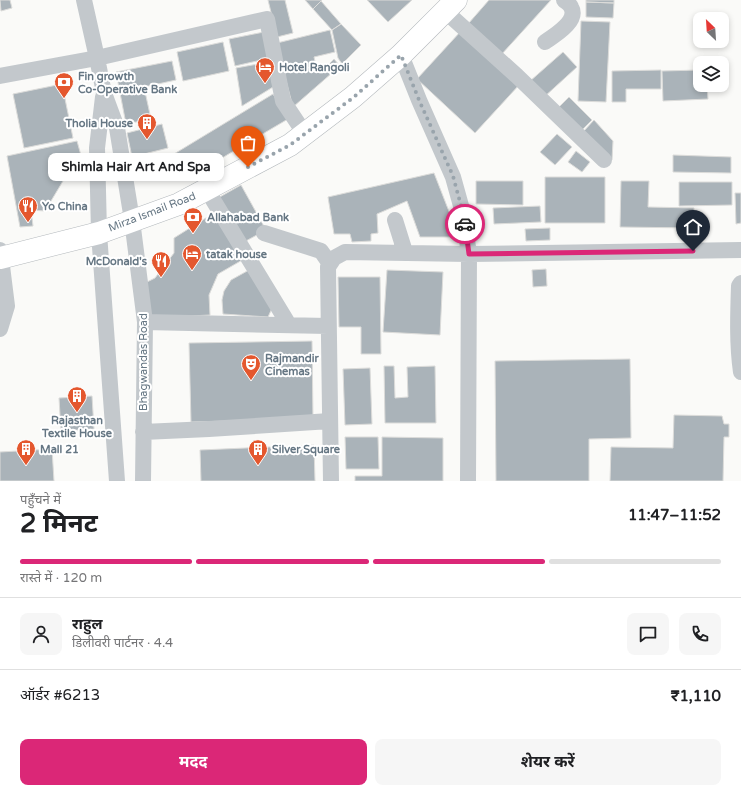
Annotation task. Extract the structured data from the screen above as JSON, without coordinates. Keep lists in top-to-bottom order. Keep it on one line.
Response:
{"streets":{"highway":["Mirza Ismail Road"],"street":["Bhagwandas Road"]},"crossings":[["Mirza Ismail Road","Bhagwandas Road"]],"places":{"hotel":["Hotel Rangoli","tatak house"],"bank":["Fin growth Co-Operative Bank","Allahabad Bank"],"building":["Tholia House","Rajasthan Textile House","Mall 21","Silver Square"],"other":["Shimla Hair Art And Spa"],"restaurant":["Yo China","McDonald's"],"theatre":["Rajmandir Cinemas"]},"north":"top left","page":{"bubble":"Shimla Hair Art And Spa","heading":["2 मिनट","पहुँचने में","11:47–11:52"],"panel":["राहुल","डिलीवरी पार्टनर · 4.4","ऑर्डर #6213","₹1,110"],"bar":"रास्ते में · 120 m","buttons":["मदद","शेयर करें"]}}
